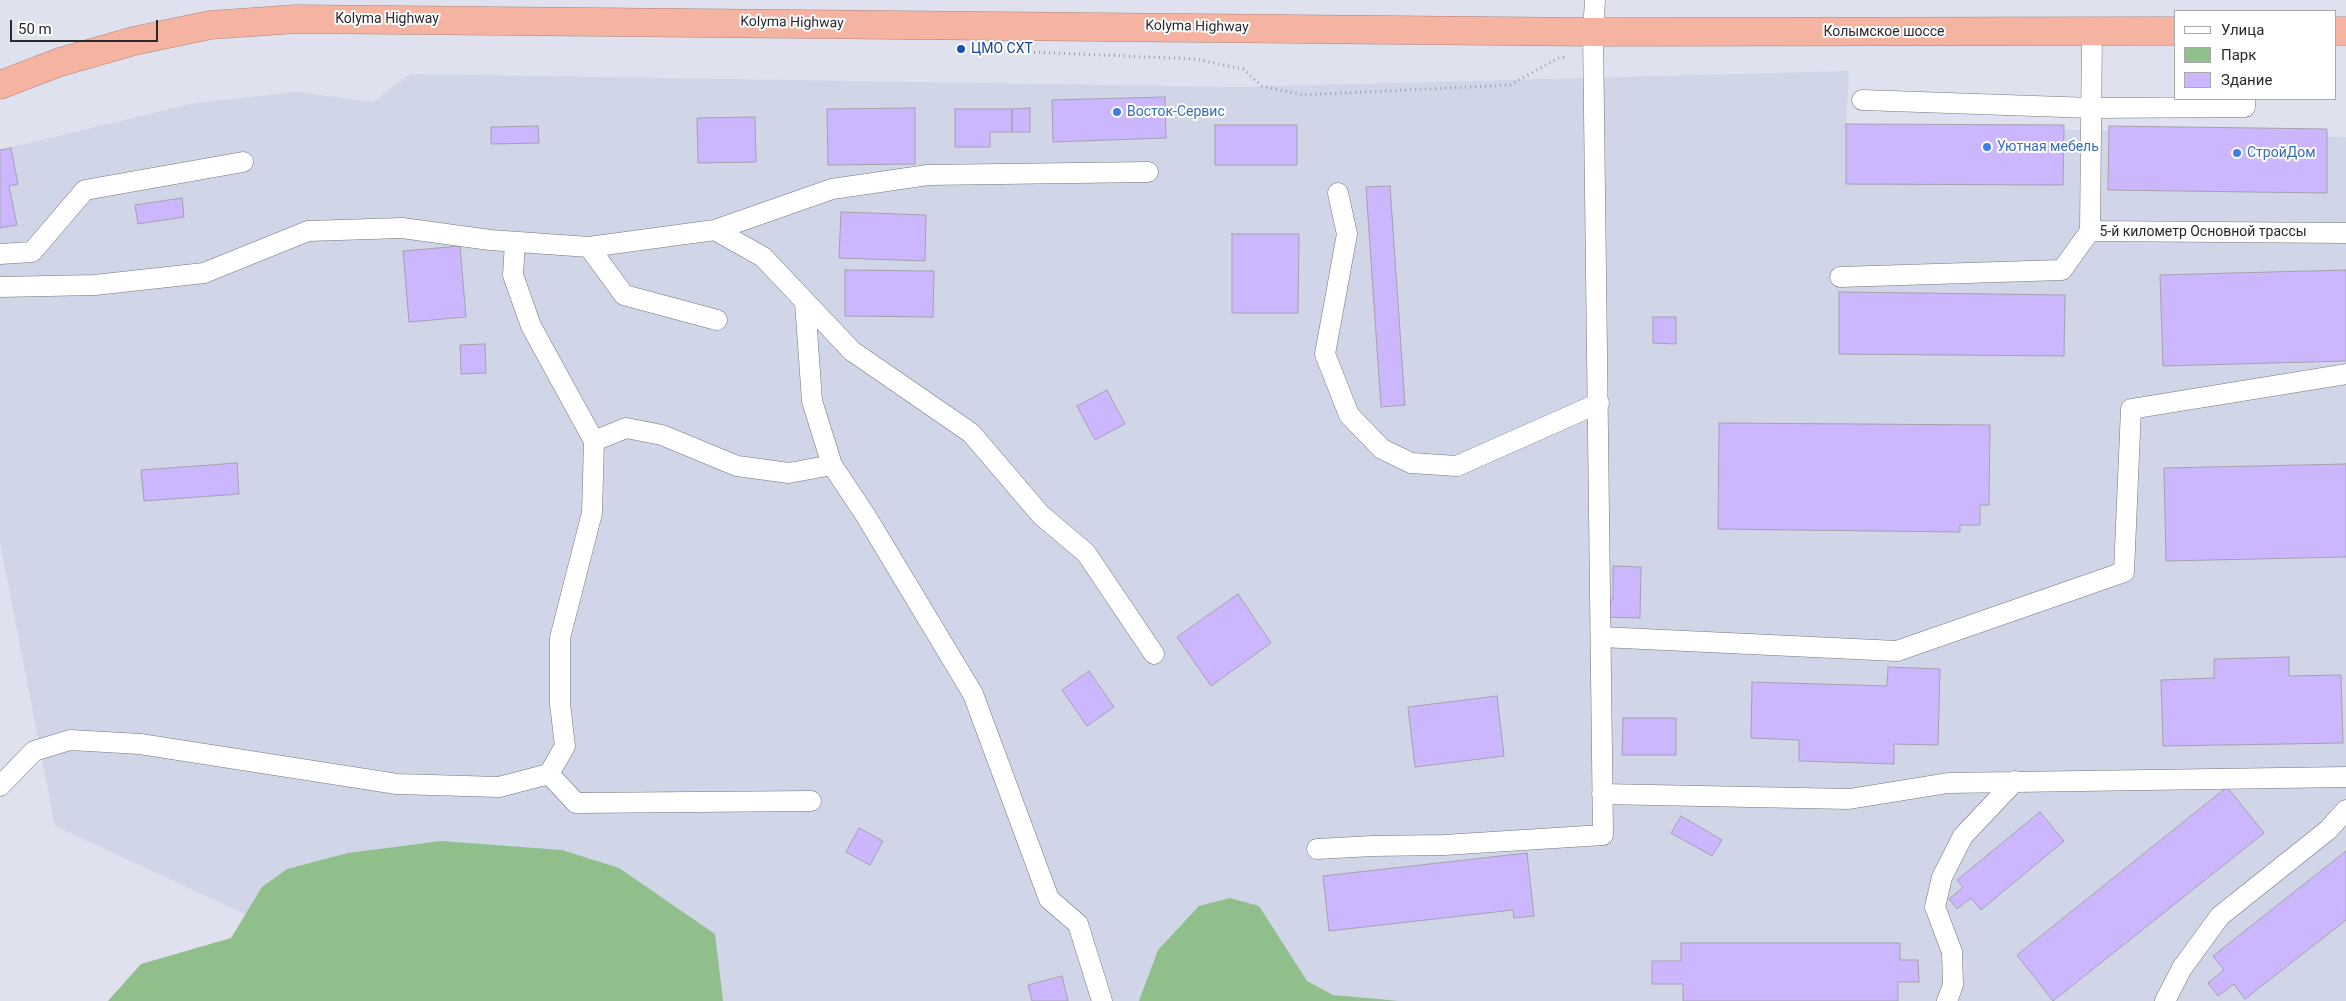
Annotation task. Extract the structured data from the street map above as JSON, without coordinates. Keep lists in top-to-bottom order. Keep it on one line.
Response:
{"streets":{"highway":["Kolyma Highway","Колымское шоссе"],"street":["5-й километр Основной трассы"]},"crossings":[["Kolyma Highway","Колымское шоссе"]],"places":["ЦМО СХТ","Восток-Сервис","Уютная мебель","СтройДом"],"legend":["Улица","Парк","Здание"],"scale_bar":"50 m"}
